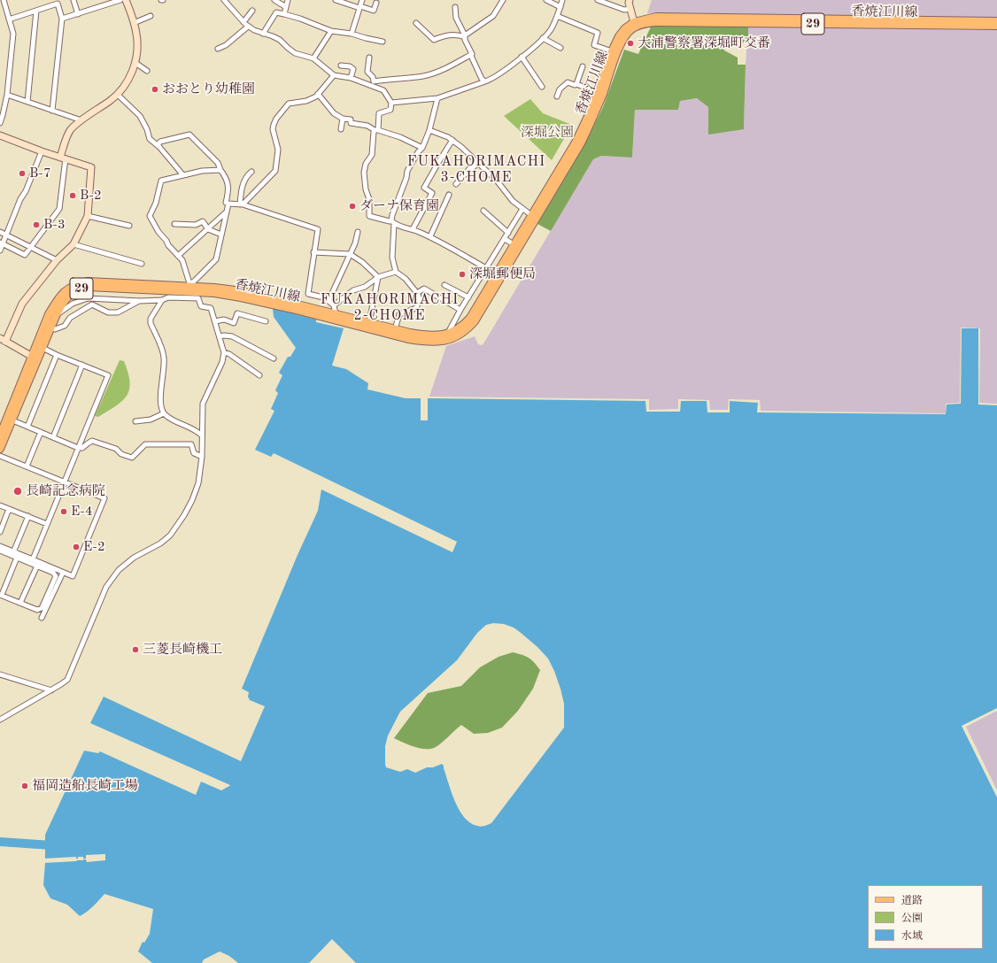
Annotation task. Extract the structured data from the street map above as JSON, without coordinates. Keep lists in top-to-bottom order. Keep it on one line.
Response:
{"streets":{"main road":["香焼江川線","29"]},"districts":["FUKAHORIMACHI 3-CHOME","FUKAHORIMACHI 2-CHOME"],"parks":["深堀公園"],"places":["大浦警察署深堀町交番","おおとり幼稚園","B-7","B-2","ダーナ保育園","B-3","深堀郵便局","長崎記念病院","E-4","E-2","三菱長崎機工","福岡造船長崎工場"],"legend":["道路","公園","水域"]}
